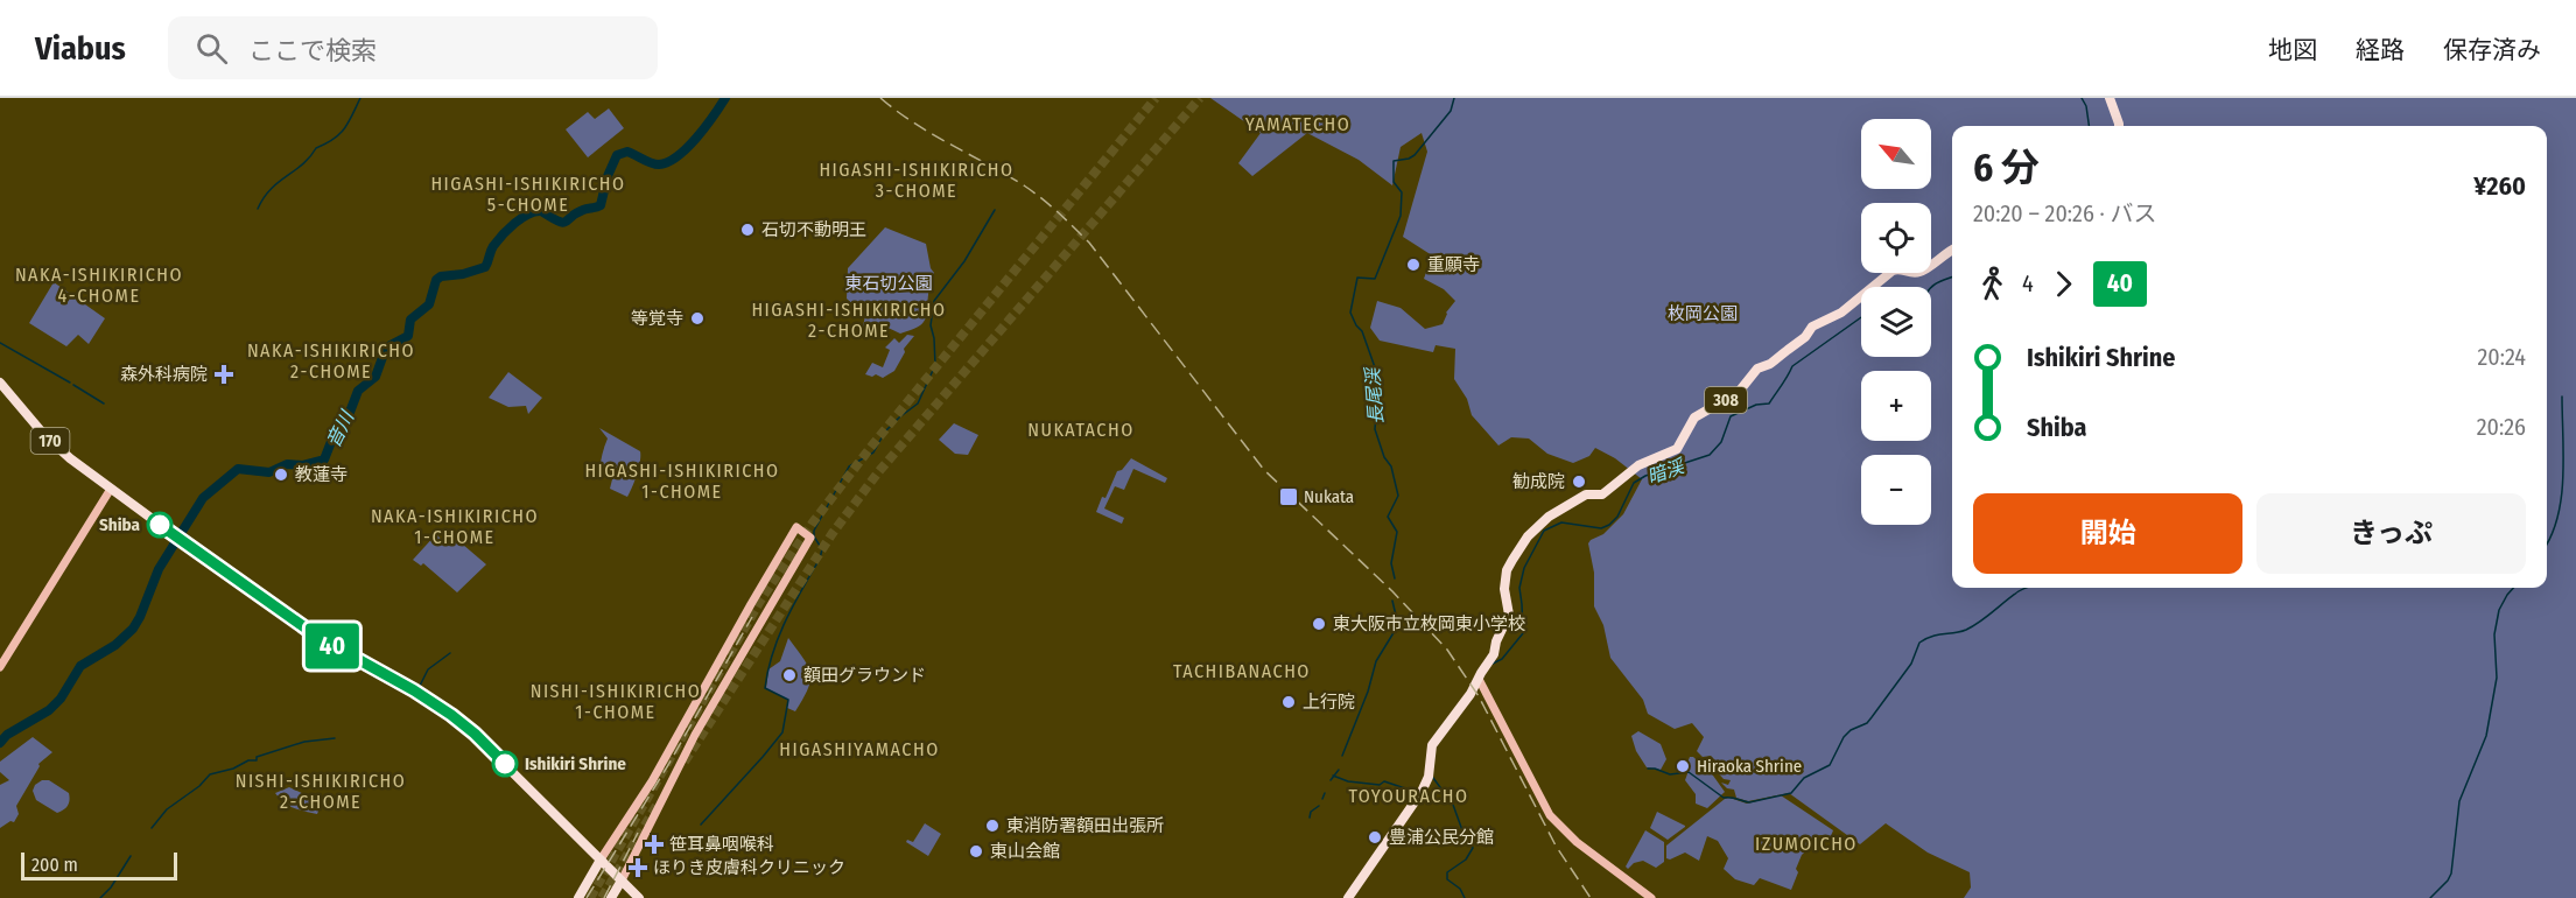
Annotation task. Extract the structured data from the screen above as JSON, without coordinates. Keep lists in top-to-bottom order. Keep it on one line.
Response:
{"streets":{"highway":["308","170"]},"districts":["YAMATECHO","HIGASHI-ISHIKIRICHO 3-CHOME","HIGASHI-ISHIKIRICHO 5-CHOME","NAKA-ISHIKIRICHO 4-CHOME","HIGASHI-ISHIKIRICHO 2-CHOME","NAKA-ISHIKIRICHO 2-CHOME","NUKATACHO","HIGASHI-ISHIKIRICHO 1-CHOME","NAKA-ISHIKIRICHO 1-CHOME","TACHIBANACHO","NISHI-ISHIKIRICHO 1-CHOME","HIGASHIYAMACHO","NISHI-ISHIKIRICHO 2-CHOME","TOYOURACHO","IZUMOICHO"],"water":["長尾渓","音川","暗渓"],"parks":["東石切公園","枚岡公園"],"places":{"other":["石切不動明王","重願寺","等覚寺","教蓮寺","勧成院","Shiba","東大阪市立枚岡東小学校","額田グラウンド","上行院","Ishikiri Shrine","Hiraoka Shrine","東消防署額田出張所","豊浦公民分館","東山会館"],"health":["森外科病院","笹耳鼻咽喉科","ほりき皮膚科クリニック"],"transit":["Nukata"]},"lines":["bus line 40"],"scale_bar":"200 m","north":"top left","page":{"header":"Viabus","search":"ここで検索","nav":["地図","経路","保存済み"],"on_map":"40","map_buttons":["+","−"],"heading":["6 分","20:20 – 20:26 · バス","¥260"],"legs":["4","40"],"list":[{"name":"Ishikiri Shrine","value":"20:24"},{"name":"Shiba","value":"20:26"}],"buttons":["開始","きっぷ"],"scale":"200 m"}}
